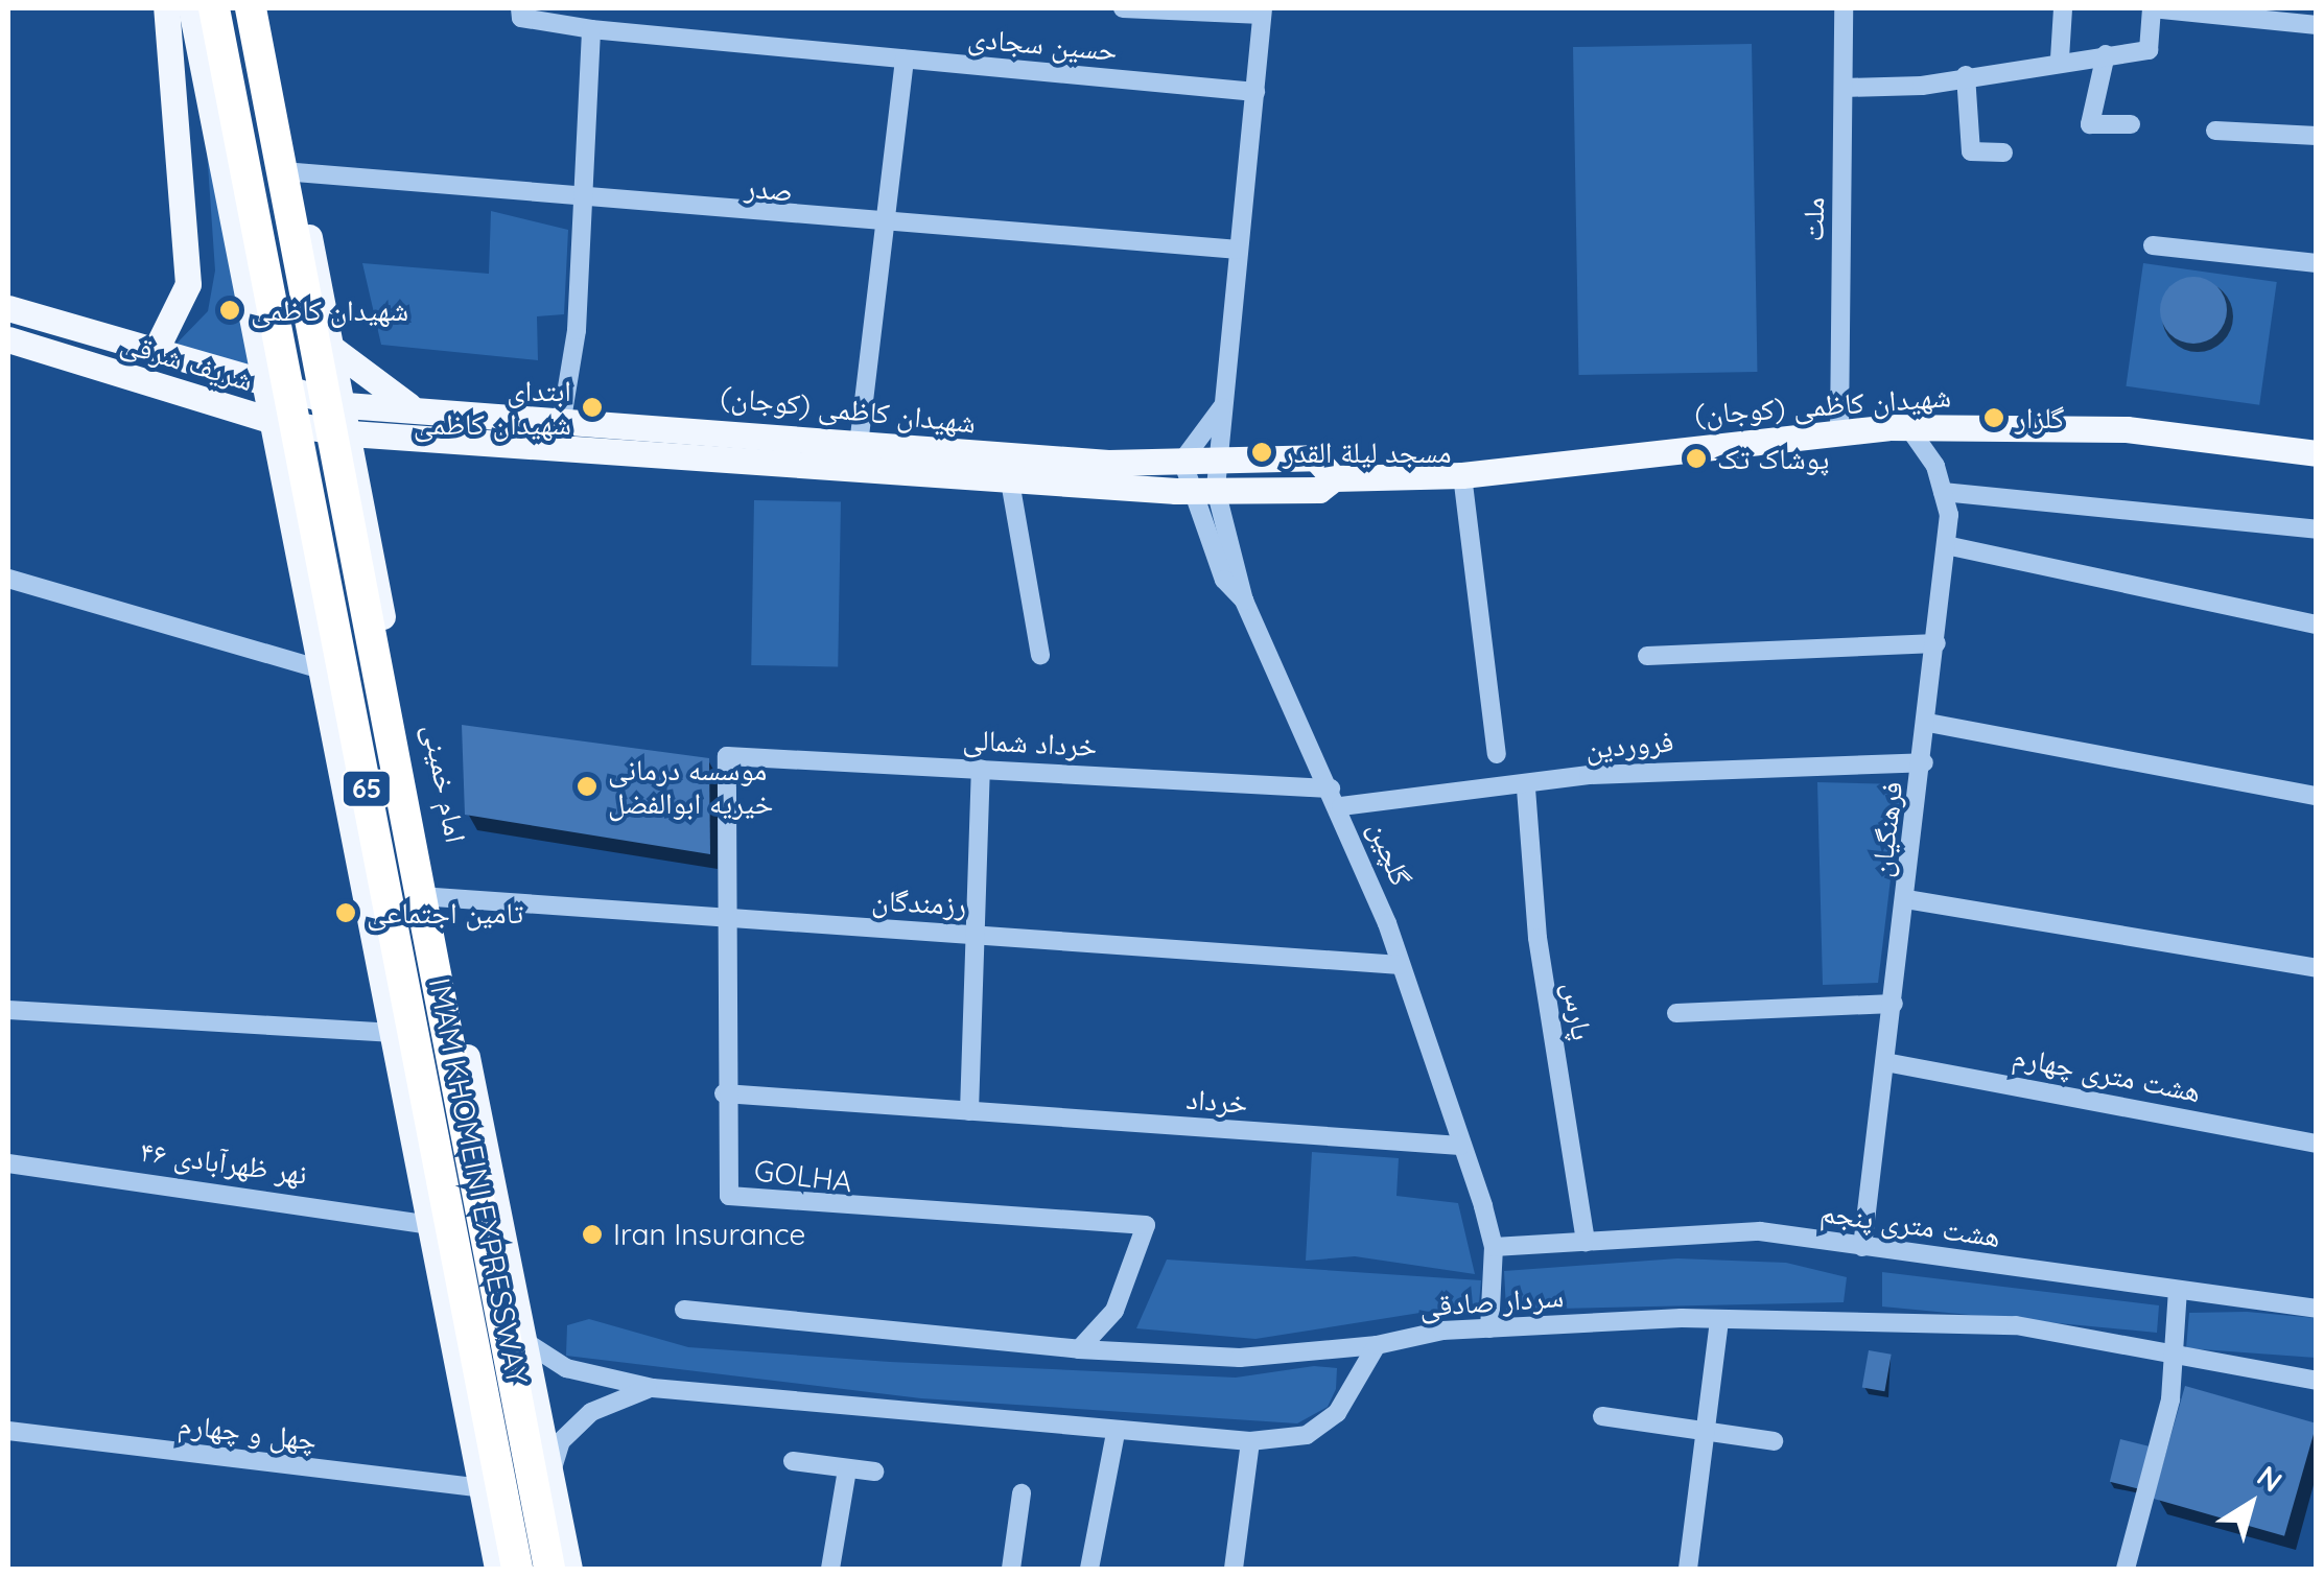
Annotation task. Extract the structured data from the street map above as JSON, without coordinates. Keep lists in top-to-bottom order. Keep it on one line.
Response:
{"streets":{"highway":["65","IMAM KHOMEINI EXPRESSWAY"],"main road":["شریف شرقی","شهیدان کاظمی (کوجان)","امام خمینی"],"street":["حسین سجادی","صدر","ملت","خرداد شمالی","فروردین","فرهنگیان","گلچین","رزمندگان","پارس","هشت متری چهارم","خرداد","نهر ظهرآبادی ۴۶","GOLHA","هشت متری پنجم","سردار صادقی","چهل و چهارم"]},"crossings":[["صدر","امام خمینی"],["ملت","شهیدان کاظمی (کوجان)"],["شریف شرقی","شهیدان کاظمی (کوجان)"],["شریف شرقی","امام خمینی"],["شهیدان کاظمی (کوجان)","امام خمینی"],["شهیدان کاظمی (کوجان)","فرهنگیان"],["شهیدان کاظمی (کوجان)","گلچین"],["خرداد شمالی","گلچین"],["خرداد شمالی","GOLHA"],["فروردین","فرهنگیان"],["فروردین","گلچین"],["فروردین","پارس"],["امام خمینی","رزمندگان"],["فرهنگیان","هشت متری چهارم"],["فرهنگیان","هشت متری پنجم"],["گلچین","رزمندگان"],["گلچین","خرداد"],["گلچین","هشت متری پنجم"],["رزمندگان","GOLHA"],["پارس","هشت متری پنجم"],["خرداد","GOLHA"],["GOLHA","سردار صادقی"]],"places":["شهیدان کاظمی","ابتدای شهیدان کاظمی","گلزار","مسجد لیلة القدر","پوشاک تک","موسسه درمانی خیریه ابوالفضل","تامین اجتماعی","Iran Insurance"],"north":"top right"}
